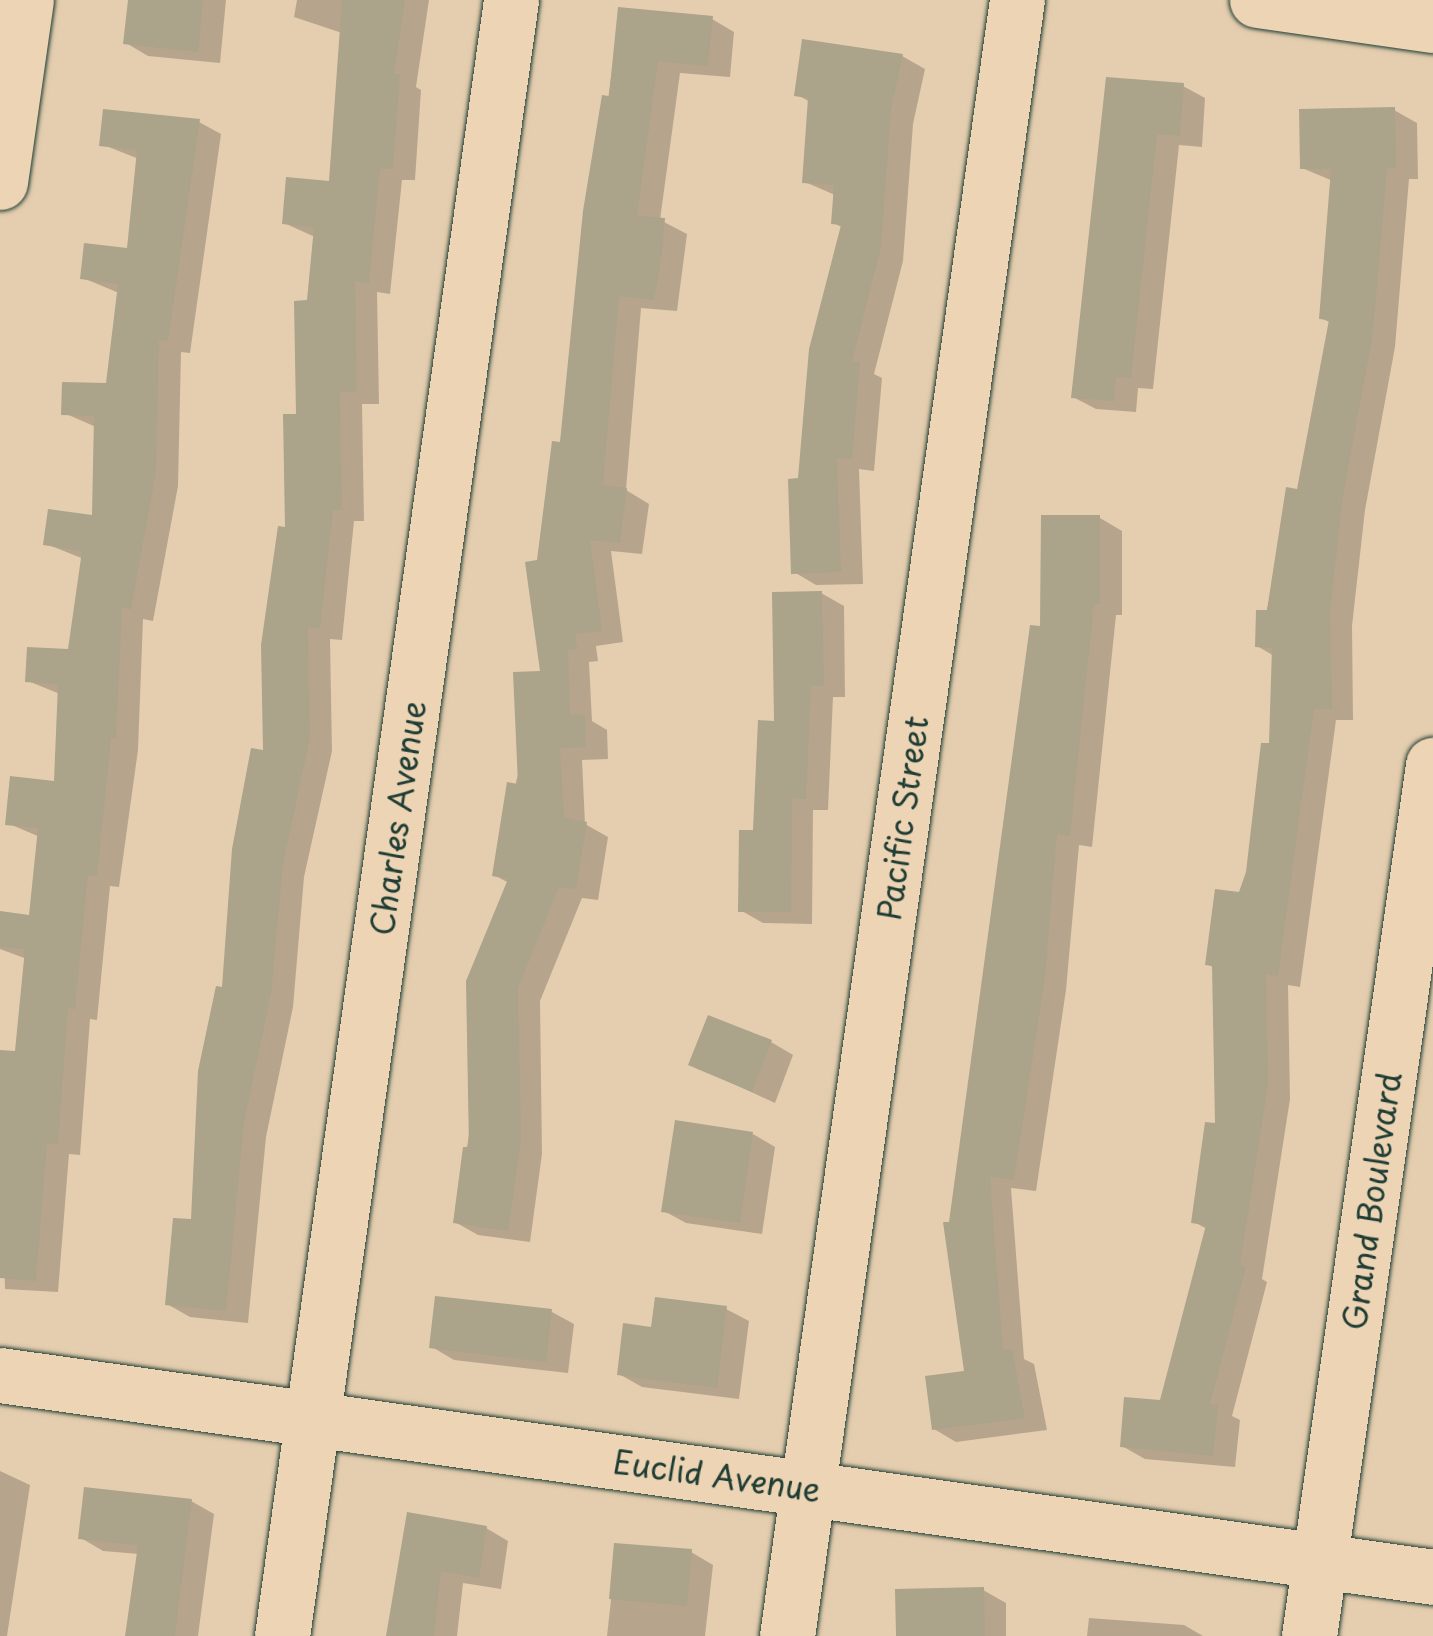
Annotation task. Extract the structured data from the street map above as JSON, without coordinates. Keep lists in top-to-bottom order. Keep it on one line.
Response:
{"streets":{"street":["Charles Avenue","Pacific Street","Grand Boulevard","Euclid Avenue"]},"crossings":[["Charles Avenue","Euclid Avenue"],["Pacific Street","Euclid Avenue"],["Grand Boulevard","Euclid Avenue"]]}
